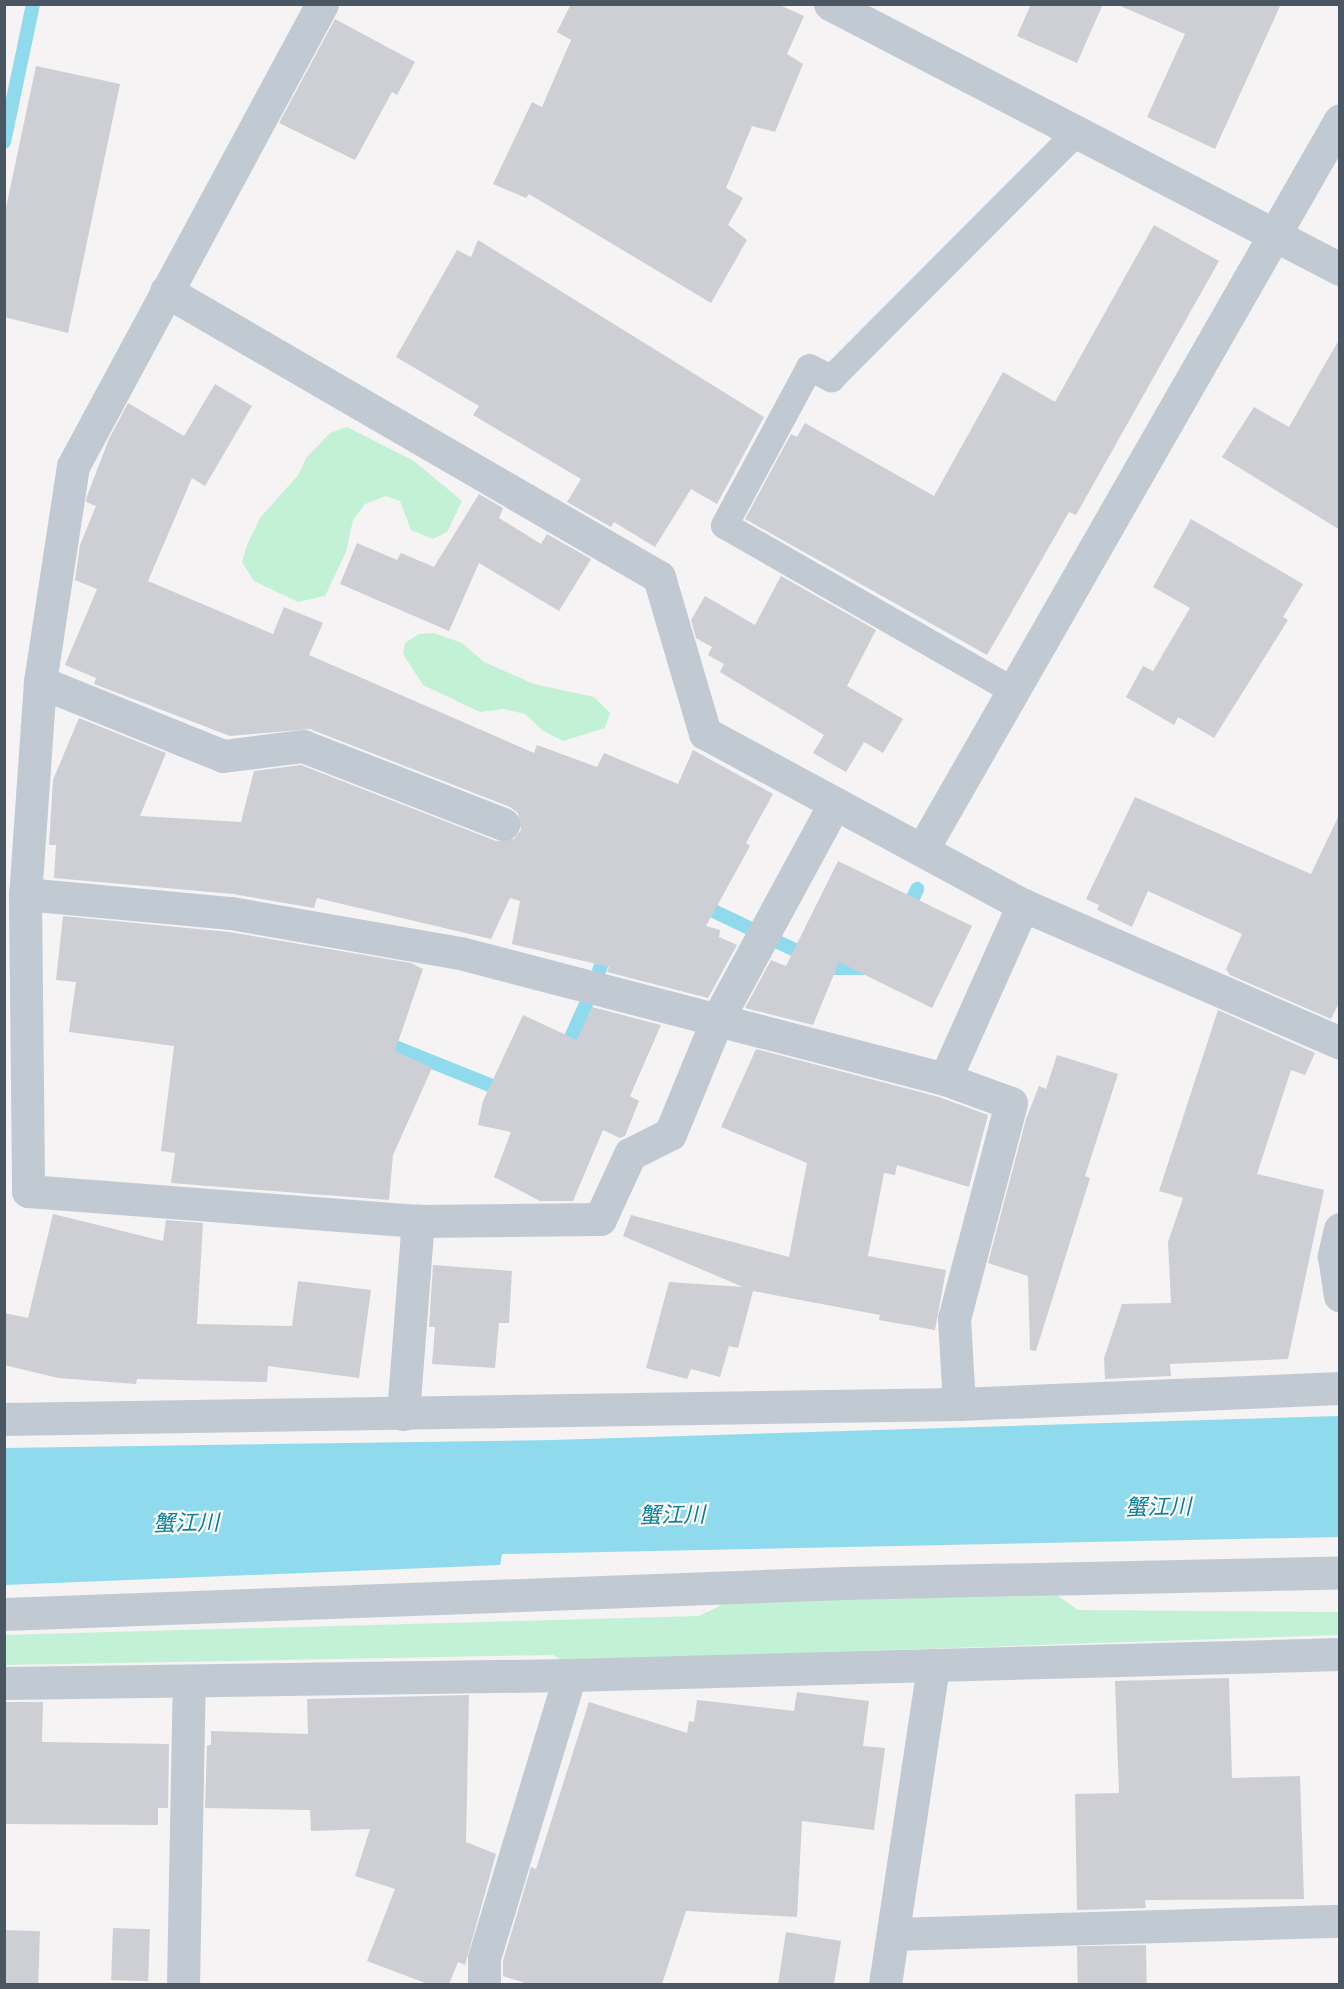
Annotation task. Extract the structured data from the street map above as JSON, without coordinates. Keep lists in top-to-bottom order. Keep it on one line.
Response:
{"water":["蟹江川"]}
